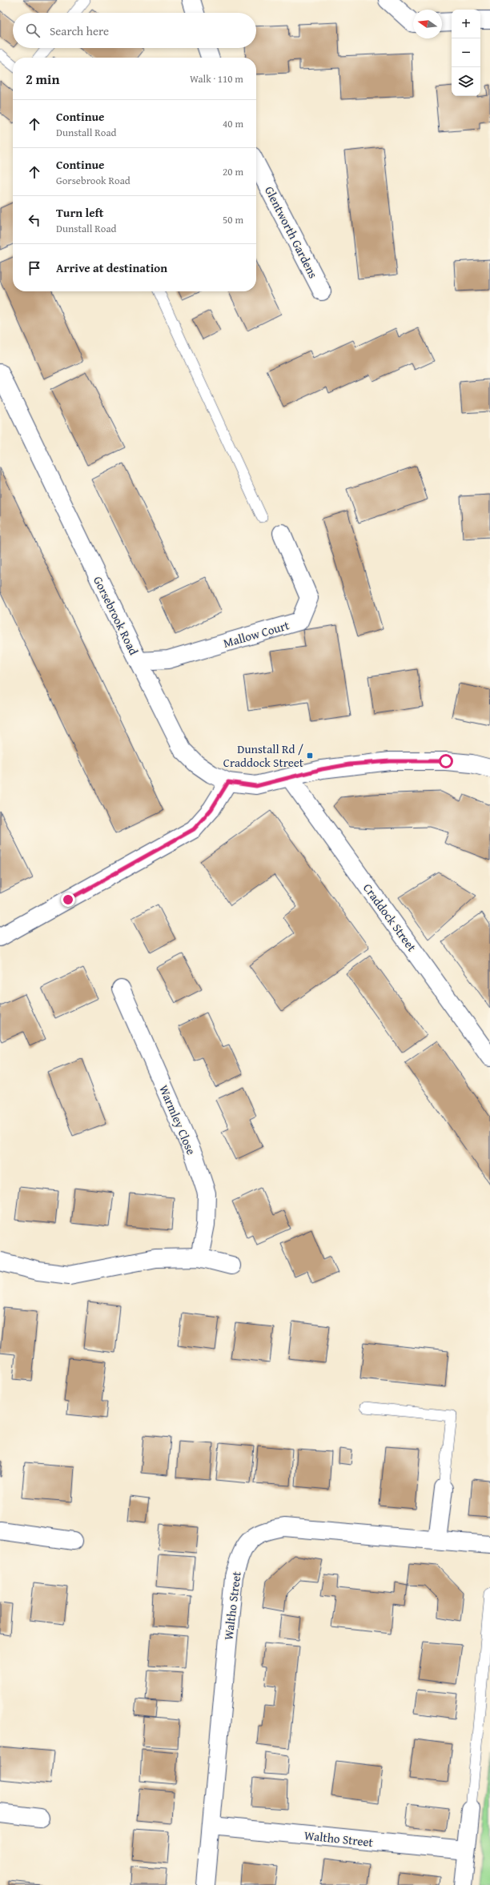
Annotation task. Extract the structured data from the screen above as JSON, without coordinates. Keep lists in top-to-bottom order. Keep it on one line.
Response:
{"streets":{"street":["Glentworth Gardens","Gorsebrook Road","Mallow Court","Craddock Street","Warmley Close","Waltho Street"]},"crossings":[["Gorsebrook Road","Mallow Court"],["Gorsebrook Road","Craddock Street"]],"places":{"transit":["Dunstall Rd / Craddock Street"]},"north":"left","page":{"map_buttons":["+","−"],"search":"Search here","heading":["2 min","Walk · 110 m"],"list":[["Continue","Dunstall Road","40 m"],["Continue","Gorsebrook Road","20 m"],["Turn left","Dunstall Road","50 m"],"Arrive at destination"]}}
